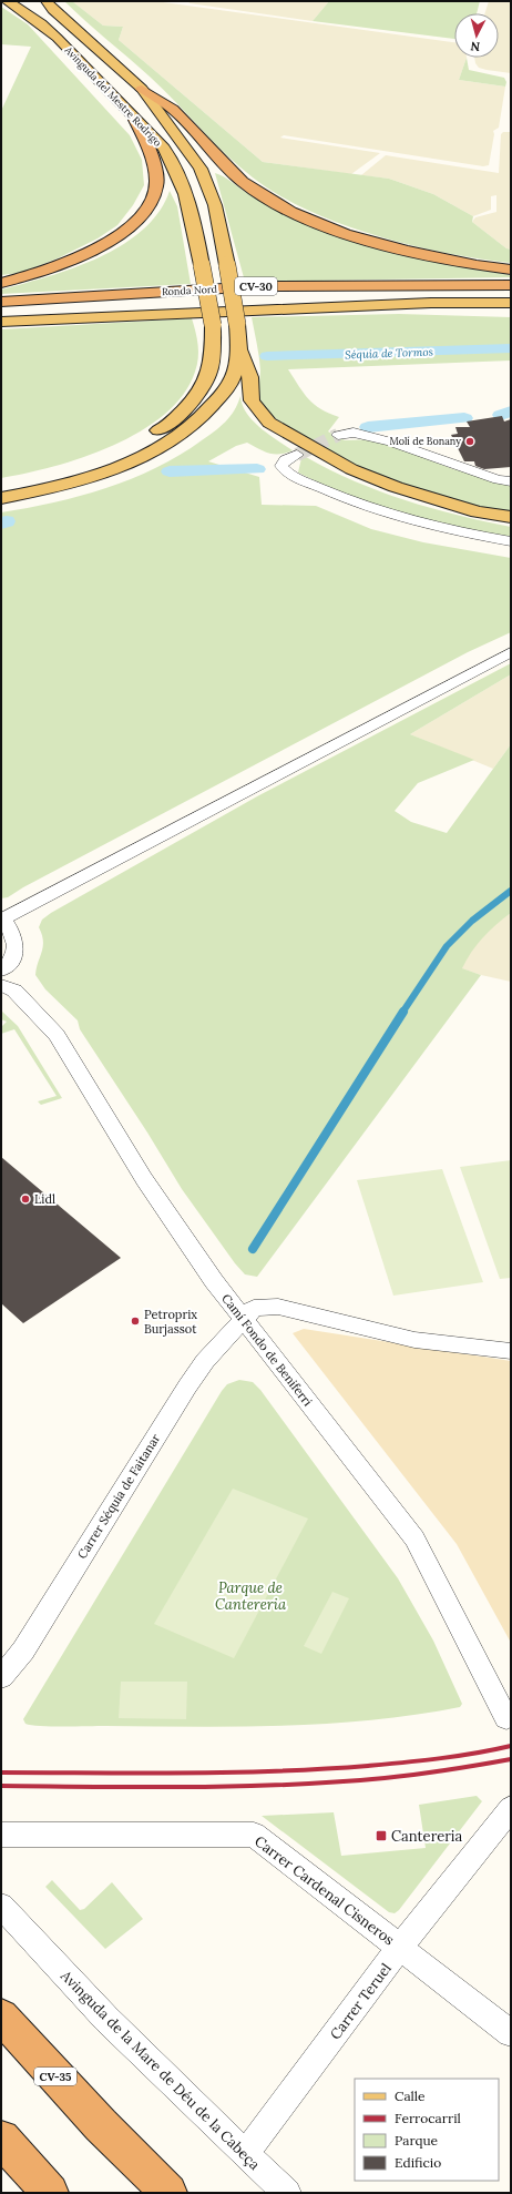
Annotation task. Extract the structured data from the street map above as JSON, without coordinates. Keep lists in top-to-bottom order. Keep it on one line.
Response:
{"streets":{"highway":["CV-30","Ronda Nord","CV-35"],"main road":["Avinguda del Mestre Rodrigo"],"street":["Camí Fondo de Beniferri","Carrer Séquia de Faitanar","Carrer Cardenal Cisneros","Carrer Teruel","Avinguda de la Mare de Déu de la Cabeça"]},"crossings":[["Camí Fondo de Beniferri","Carrer Séquia de Faitanar"],["Carrer Cardenal Cisneros","Carrer Teruel"],["Carrer Teruel","Avinguda de la Mare de Déu de la Cabeça"]],"water":["Séquia de Tormos"],"parks":["Parque de Cantereria"],"places":{"other":["Molí de Bonany","Lidl","Petroprix Burjassot"],"transit":["Cantereria"]},"legend":["Calle","Ferrocarril","Parque","Edificio"],"north":"bottom"}
